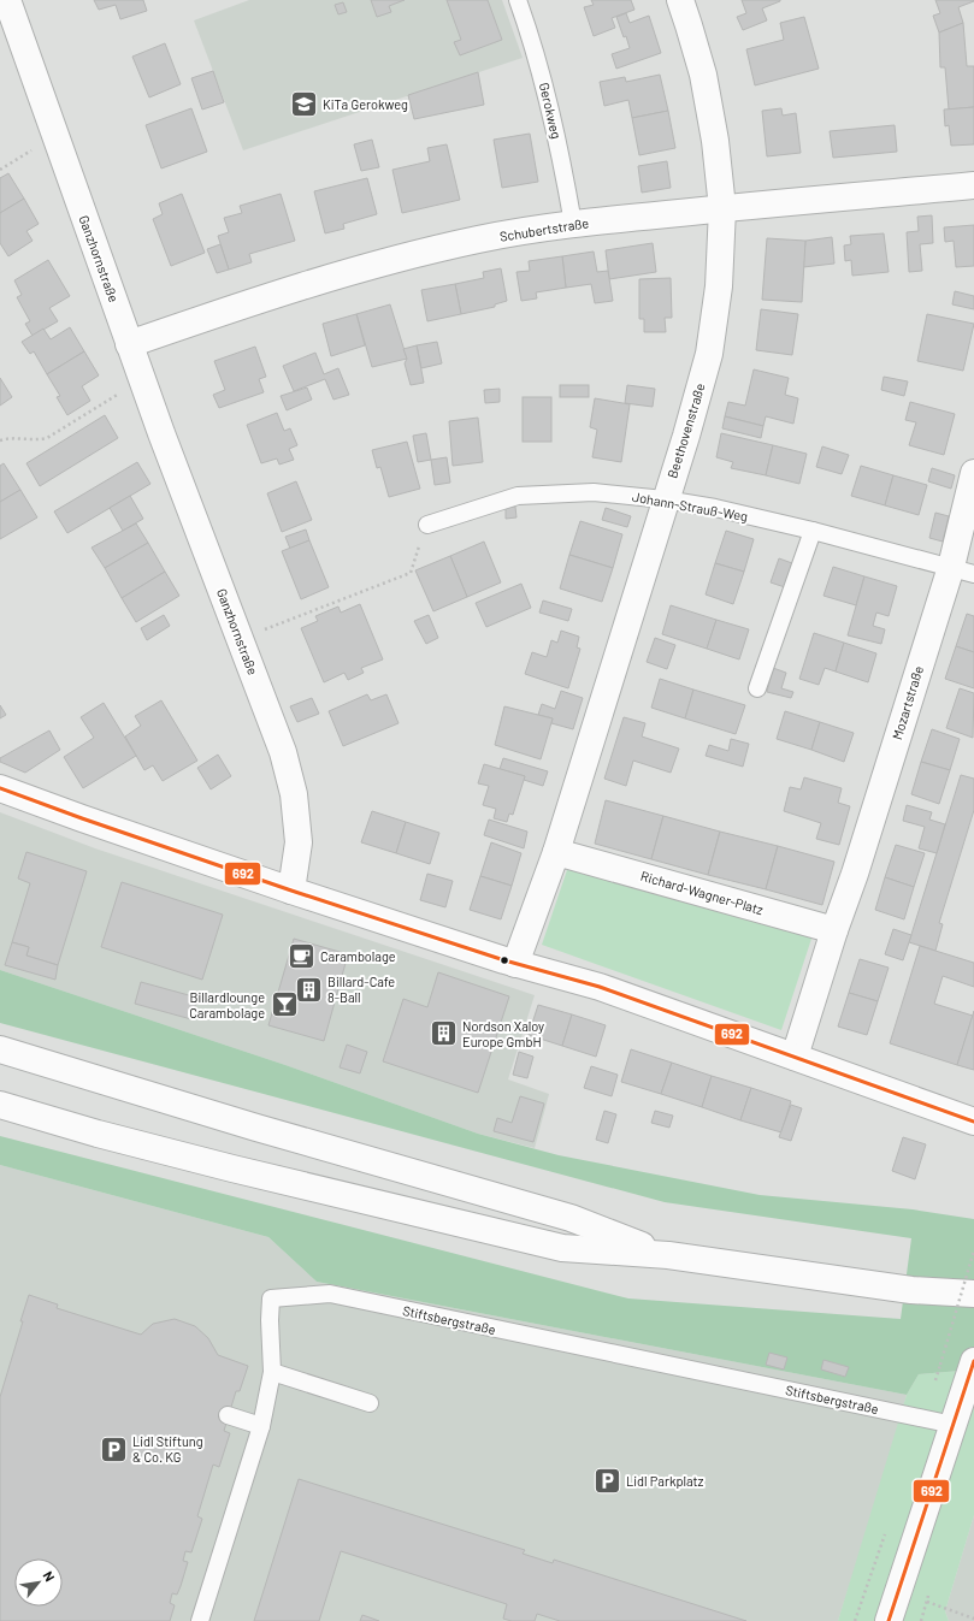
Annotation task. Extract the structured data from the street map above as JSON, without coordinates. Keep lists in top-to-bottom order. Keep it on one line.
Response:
{"streets":{"main road":["Schubertstraße","Ganzhornstraße","Beethovenstraße","Mozartstraße","Richard-Wagner-Platz"],"lane":["Gerokweg","Johann-Strauß-Weg","Stiftsbergstraße"]},"crossings":[["Gerokweg","Schubertstraße"],["Schubertstraße","Ganzhornstraße"],["Schubertstraße","Beethovenstraße"],["Beethovenstraße","Johann-Strauß-Weg"],["Beethovenstraße","Richard-Wagner-Platz"],["Johann-Strauß-Weg","Mozartstraße"],["Mozartstraße","Richard-Wagner-Platz"]],"places":{"school or university":["KiTa Gerokweg"],"cafe":["Carambolage"],"building":["Billard-Cafe 8-Ball","Nordson Xaloy Europe GmbH"],"bar":["Billardlounge Carambolage"],"parking":["Lidl Stiftung & Co. KG","Lidl Parkplatz"]},"lines":["transit line 692"],"north":"top right"}
